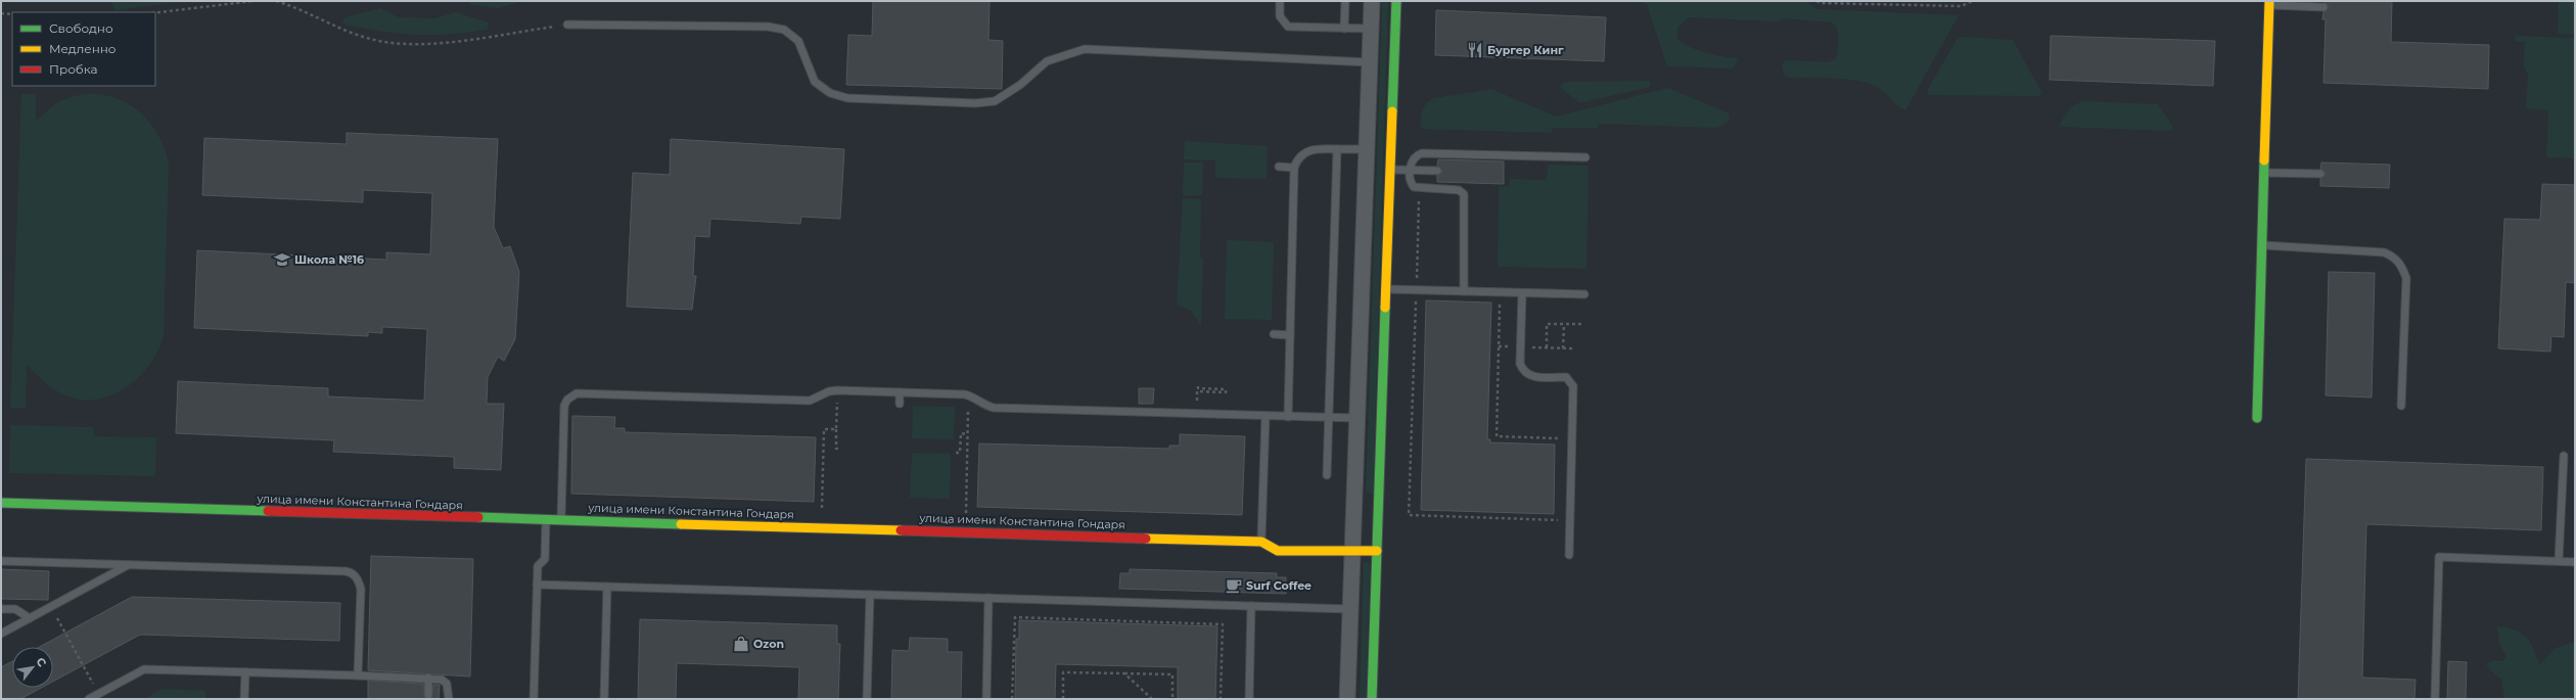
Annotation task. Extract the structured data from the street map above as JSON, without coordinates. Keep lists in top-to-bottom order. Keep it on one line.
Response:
{"streets":{"street":["улица имени Константина Гондаря"]},"places":{"restaurant":["Бургер Кинг"],"school or university":["Школа №16"],"cafe":["Surf Coffee"],"shop":["Ozon"]},"legend":["Свободно","Медленно","Пробка"],"north":"top right"}
